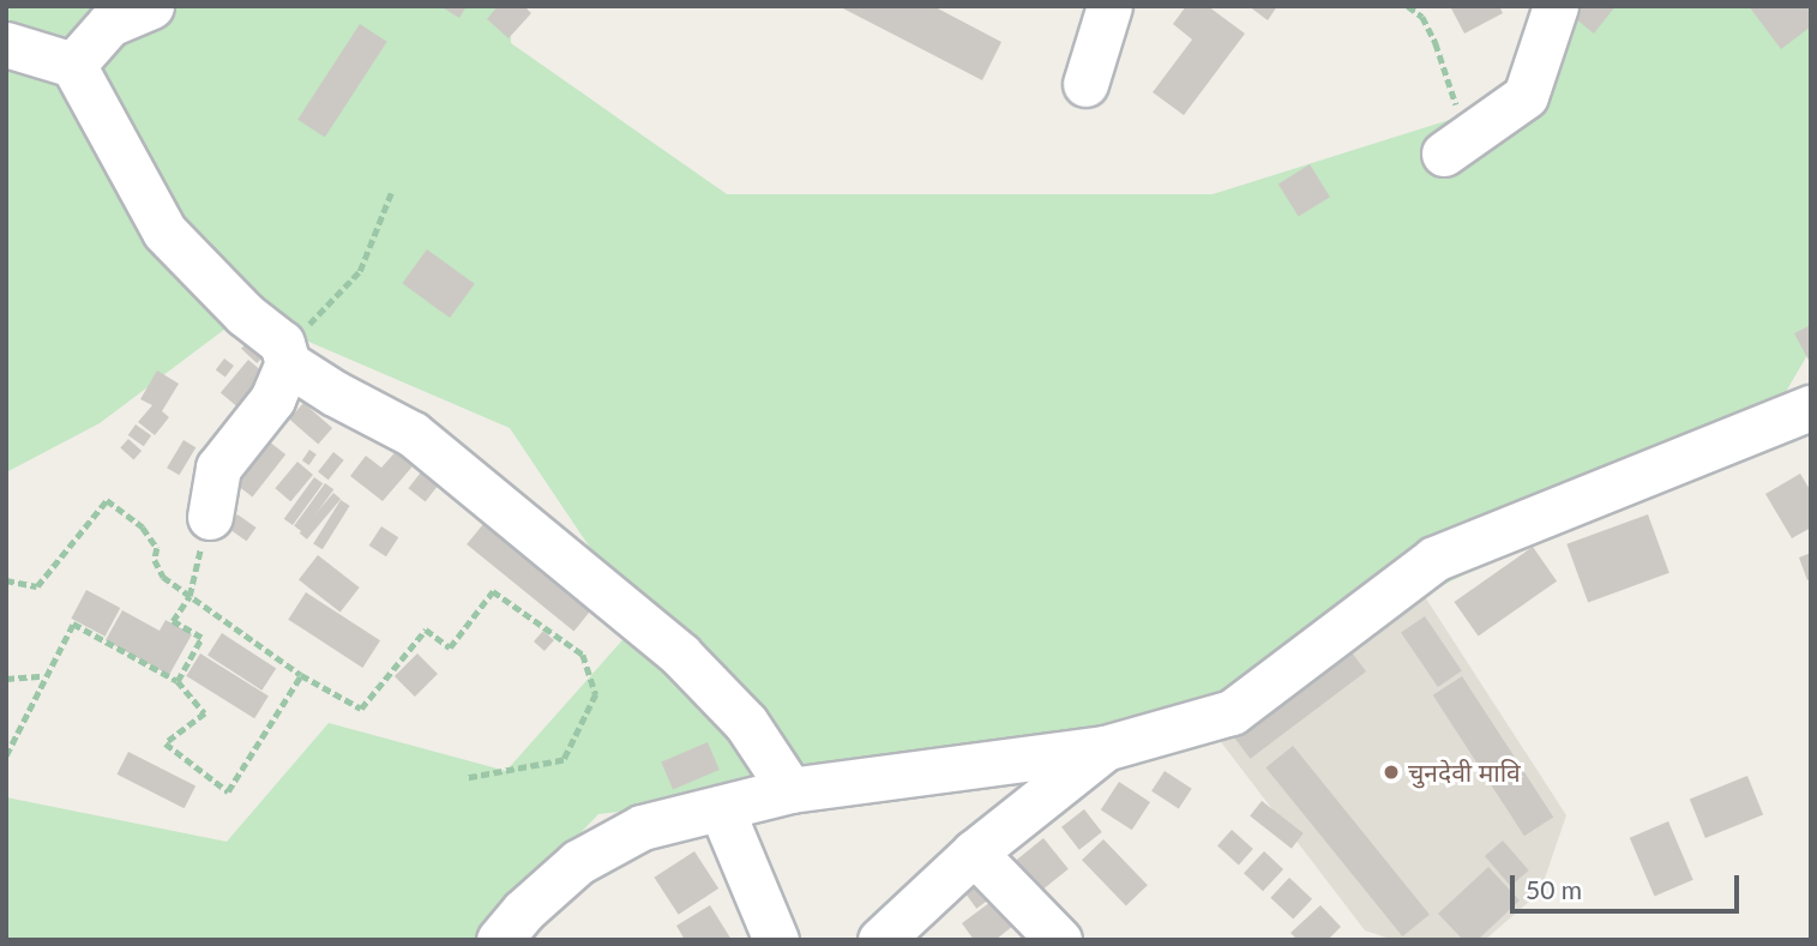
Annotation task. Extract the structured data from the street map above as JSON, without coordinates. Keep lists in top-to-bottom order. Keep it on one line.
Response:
{"places":["चुनदेवी मावि"],"scale_bar":"50 m"}
